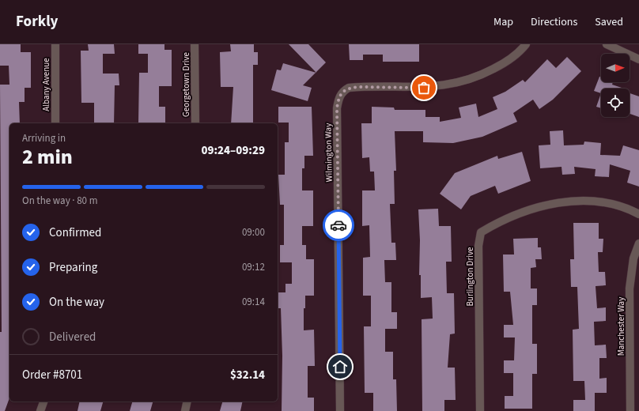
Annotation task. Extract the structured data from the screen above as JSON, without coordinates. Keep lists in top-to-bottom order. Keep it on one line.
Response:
{"streets":{"street":["Albany Avenue","Georgetown Drive","Wilmington Way","Burlington Drive","Manchester Way"]},"north":"right","page":{"header":"Forkly","nav":["Map","Directions","Saved"],"heading":["2 min","Arriving in","09:24–09:29"],"panel":["Order #8701","$32.14"],"bar":"On the way · 80 m","list":[["Confirmed","09:00"],["Preparing","09:12"],["On the way","09:14"],"Delivered"]}}
